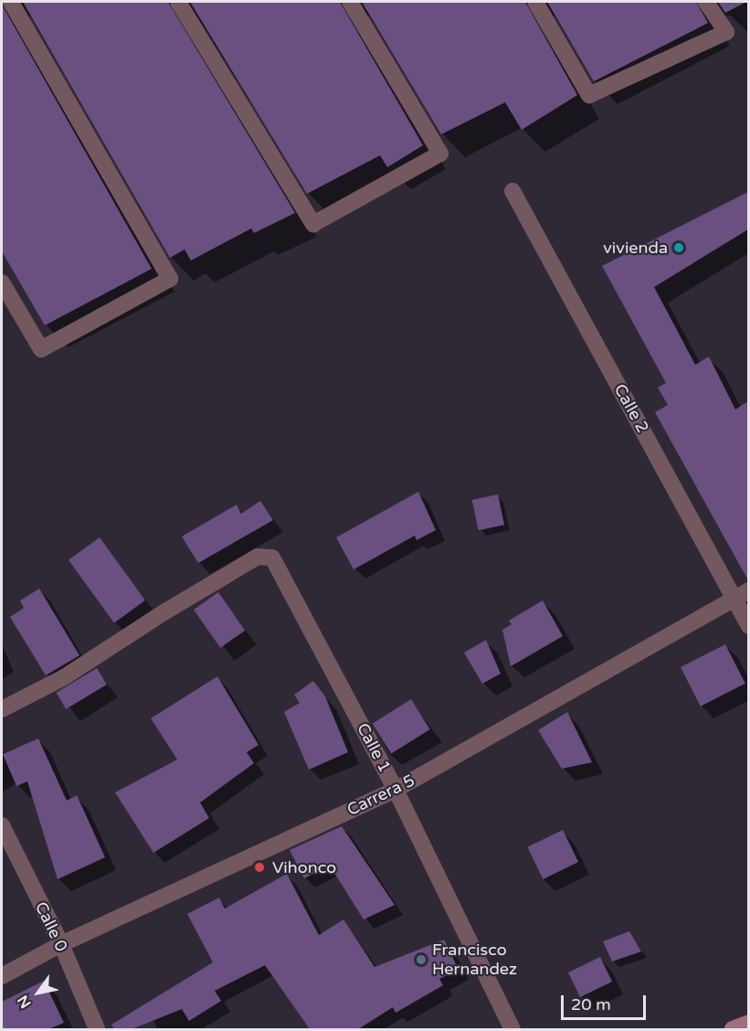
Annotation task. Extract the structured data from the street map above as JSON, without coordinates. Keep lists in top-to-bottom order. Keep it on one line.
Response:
{"streets":{"street":["Calle 2","Calle 1","Carrera 5","Calle 0"]},"crossings":[["Calle 2","Carrera 5"],["Calle 1","Carrera 5"],["Carrera 5","Calle 0"]],"places":["vivienda","Vihonco","Francisco Hernandez"],"scale_bar":"20 m","north":"bottom left"}
